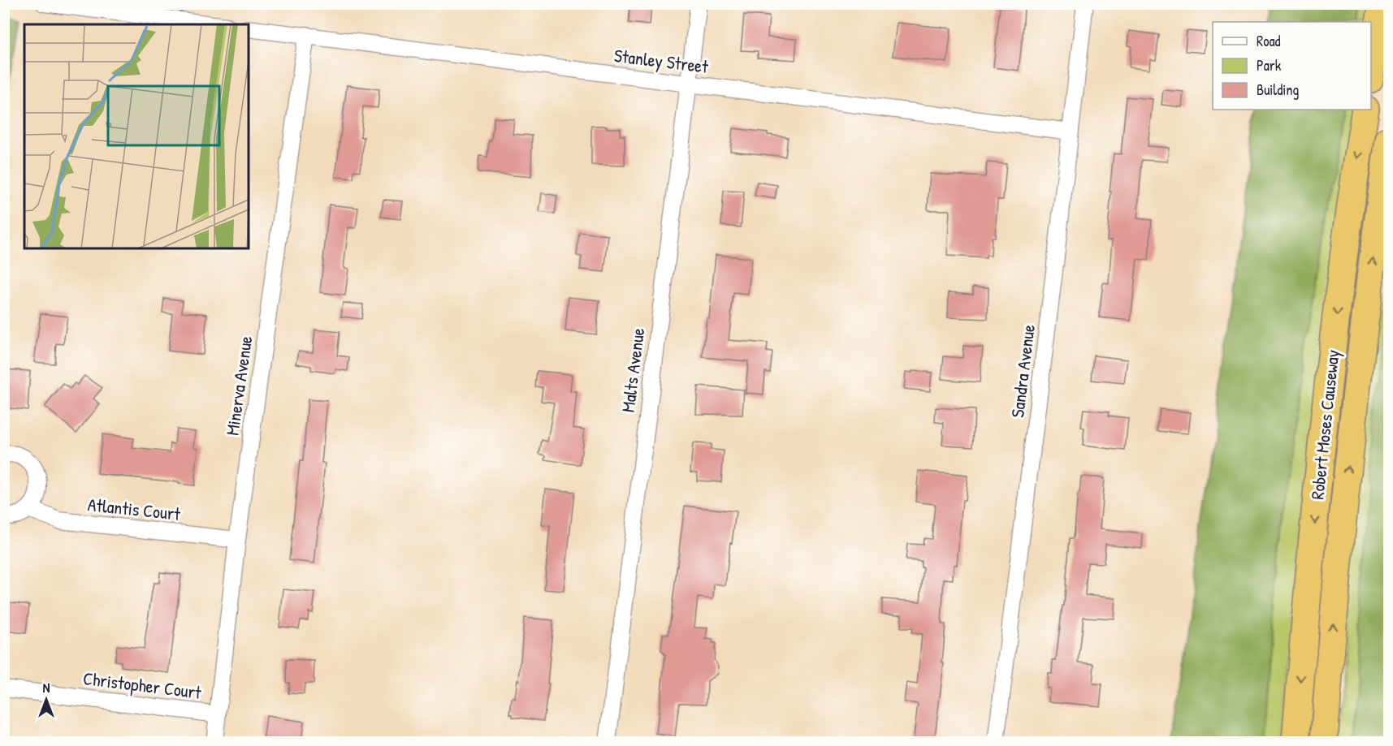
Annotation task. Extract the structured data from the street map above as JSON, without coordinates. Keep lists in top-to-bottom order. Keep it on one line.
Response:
{"streets":{"highway":["Robert Moses Causeway"],"street":["Stanley Street","Malts Avenue","Sandra Avenue","Minerva Avenue","Atlantis Court","Christopher Court"]},"crossings":[["Stanley Street","Malts Avenue"],["Stanley Street","Sandra Avenue"],["Stanley Street","Minerva Avenue"],["Minerva Avenue","Atlantis Court"],["Minerva Avenue","Christopher Court"]],"legend":["Road","Park","Building"],"north":"top"}
